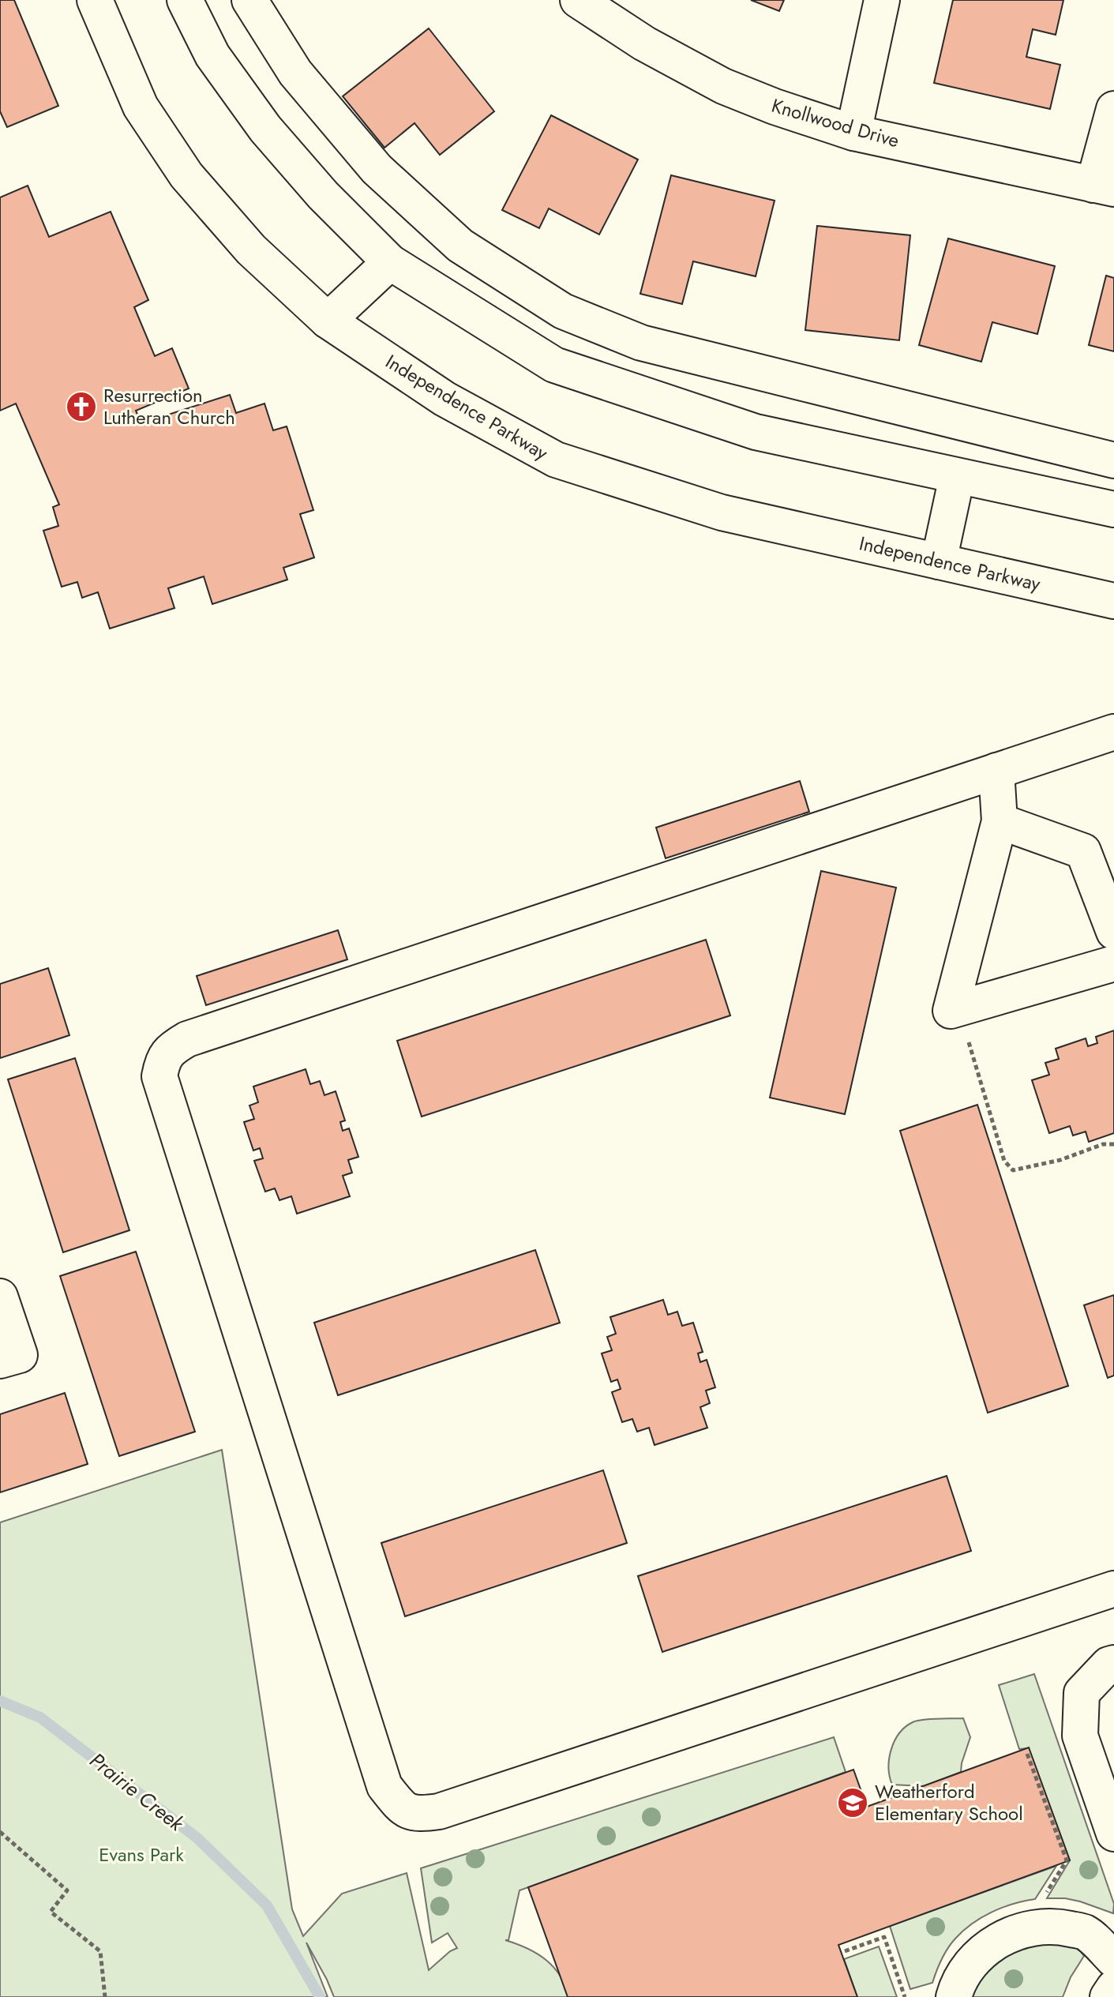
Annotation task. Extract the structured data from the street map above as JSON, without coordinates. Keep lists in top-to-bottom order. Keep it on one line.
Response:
{"streets":{"main road":["Knollwood Drive","Independence Parkway"]},"water":["Prairie Creek"],"parks":["Evans Park"],"places":{"church":["Resurrection Lutheran Church"],"school or university":["Weatherford Elementary School"]}}
